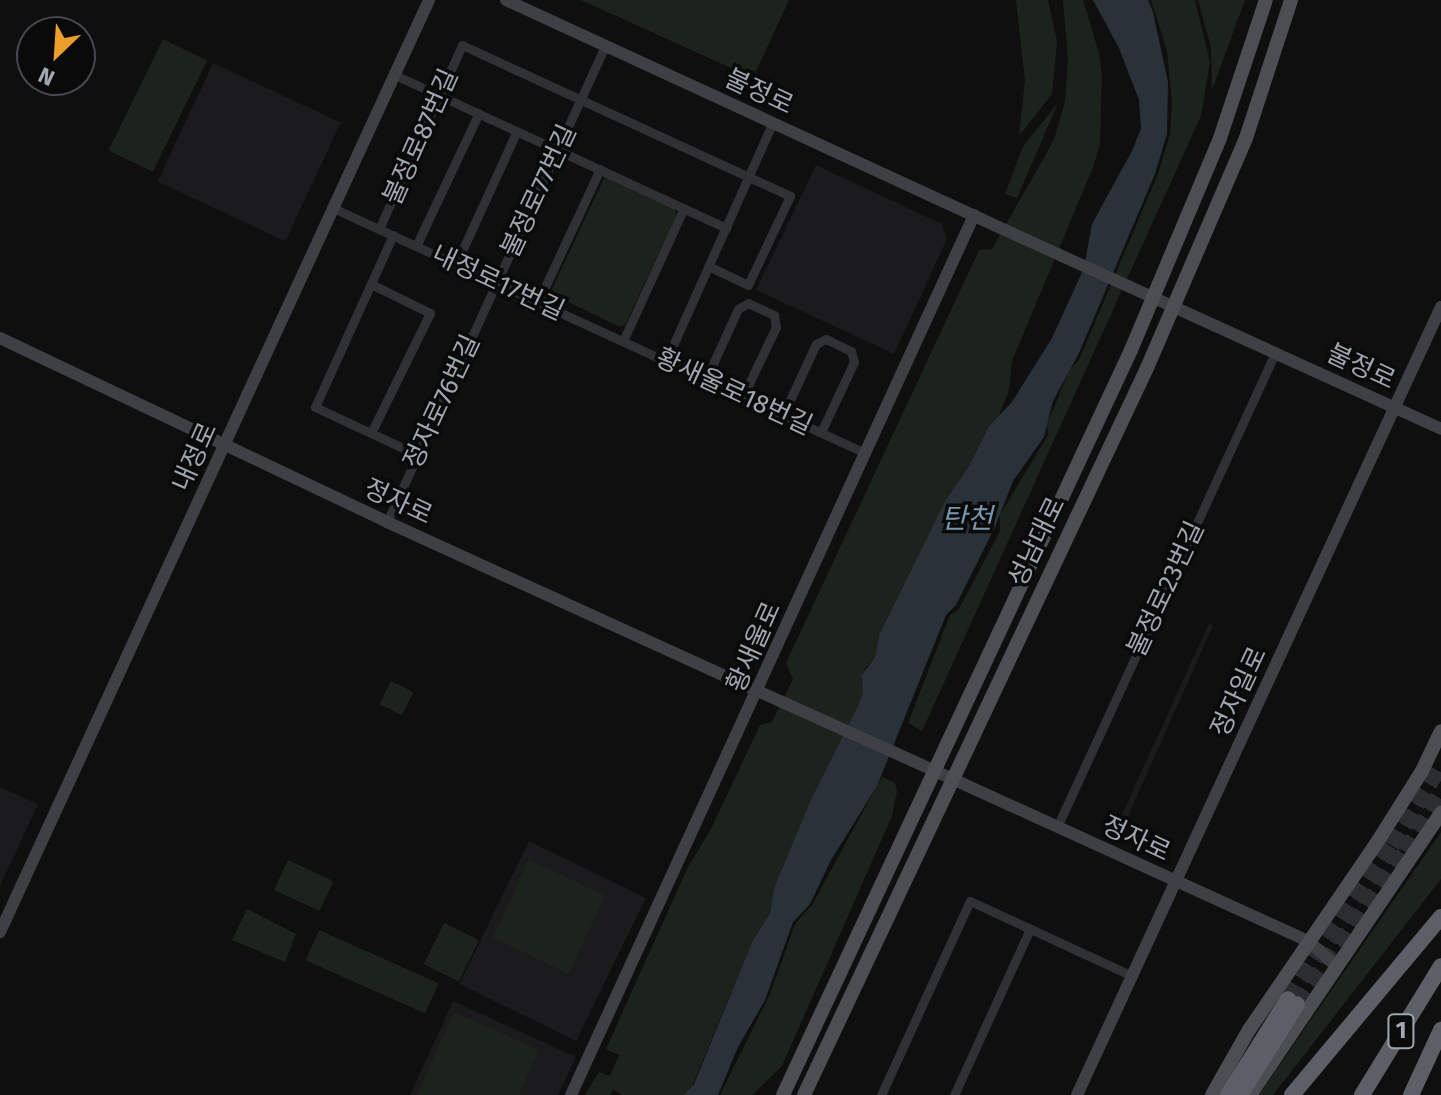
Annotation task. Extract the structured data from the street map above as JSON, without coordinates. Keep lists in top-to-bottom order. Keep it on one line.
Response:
{"streets":{"highway":["1"],"main road":["성남대로"],"street":["불정로","불정로87번길","불정로77번길","내정로17번길","황새울로18번길","정자로76번길","내정로","정자로","불정로23번길","황새울로","정자일로"]},"crossings":[["불정로","불정로77번길"],["불정로","성남대로"],["불정로","불정로23번길"],["불정로","황새울로"],["불정로","정자일로"],["불정로87번길","불정로77번길"],["불정로87번길","내정로17번길"],["불정로77번길","내정로17번길"],["불정로77번길","정자로76번길"],["내정로17번길","황새울로18번길"],["내정로17번길","정자로76번길"],["내정로17번길","내정로"],["황새울로18번길","황새울로"],["정자로76번길","정자로"],["내정로","정자로"],["정자로","성남대로"],["정자로","불정로23번길"],["정자로","황새울로"],["정자로","정자일로"]],"water":["탄천"],"north":"bottom left"}
